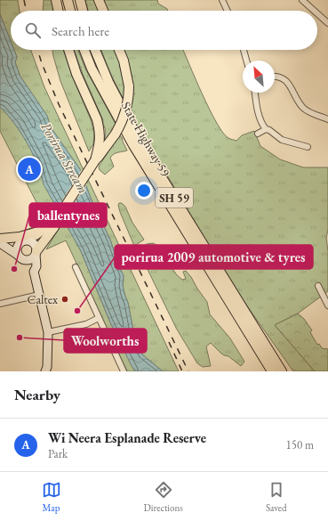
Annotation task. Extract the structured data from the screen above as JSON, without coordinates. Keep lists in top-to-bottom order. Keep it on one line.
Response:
{"streets":{"main road":["State Highway 59","SH 59"]},"water":["Porirua Stream"],"places":["ballentynes","Caltex","porirua 2009 automotive & tyres","Woolworths"],"north":"top left","page":{"search":"Search here","pins":"A","heading":"Nearby","list":[{"mark":"A","name":"Wi Neera Esplanade Reserve","note":"Park","value":"150 m"}],"nav":["Map","Directions","Saved"]}}
